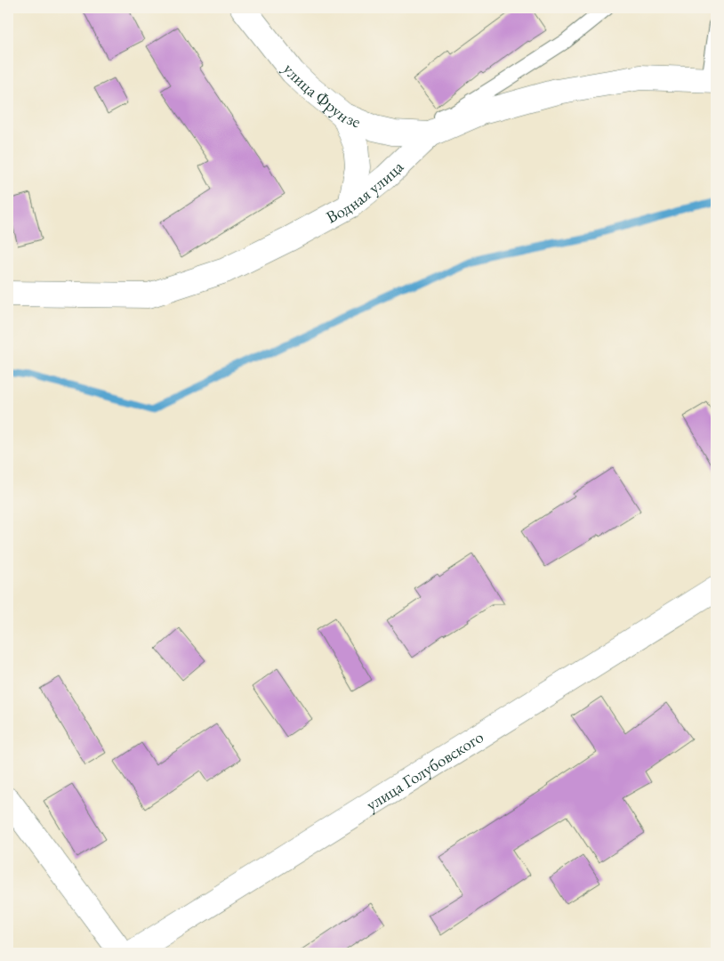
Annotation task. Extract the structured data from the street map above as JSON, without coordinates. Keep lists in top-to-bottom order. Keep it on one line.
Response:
{"streets":{"street":["улица Фрунзе","Водная улица","улица Голубовского"]},"crossings":[["улица Фрунзе","Водная улица"]]}
